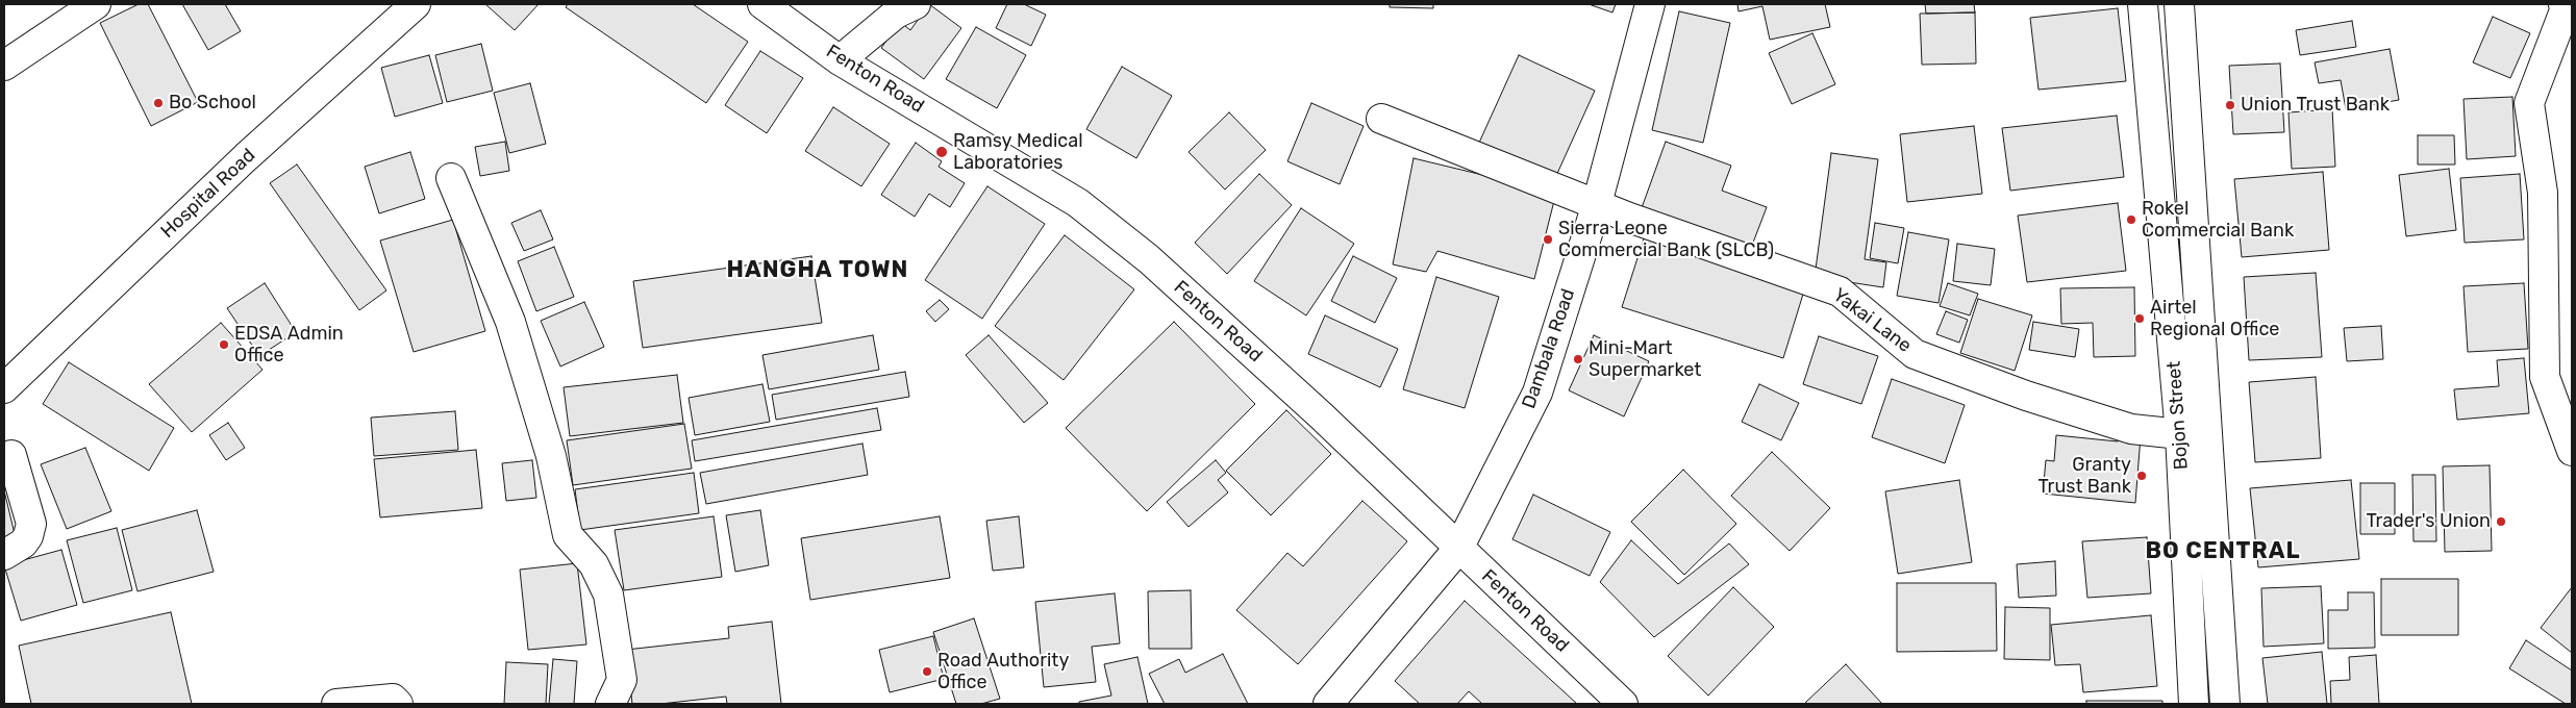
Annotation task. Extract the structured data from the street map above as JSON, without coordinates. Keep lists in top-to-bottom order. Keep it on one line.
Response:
{"streets":{"street":["Fenton Road","Hospital Road","Yakai Lane","Dambala Road","Bojon Street"]},"crossings":[["Fenton Road","Dambala Road"],["Yakai Lane","Dambala Road"],["Yakai Lane","Bojon Street"]],"districts":["HANGHA TOWN","BO CENTRAL"],"places":["Bo School","Union Trust Bank","Ramsy Medical Laboratories","Rokel Commercial Bank","Sierra Leone Commercial Bank (SLCB)","Airtel Regional Office","EDSA Admin Office","Mini-Mart Supermarket","Granty Trust Bank","Trader's Union","Road Authority Office"]}
